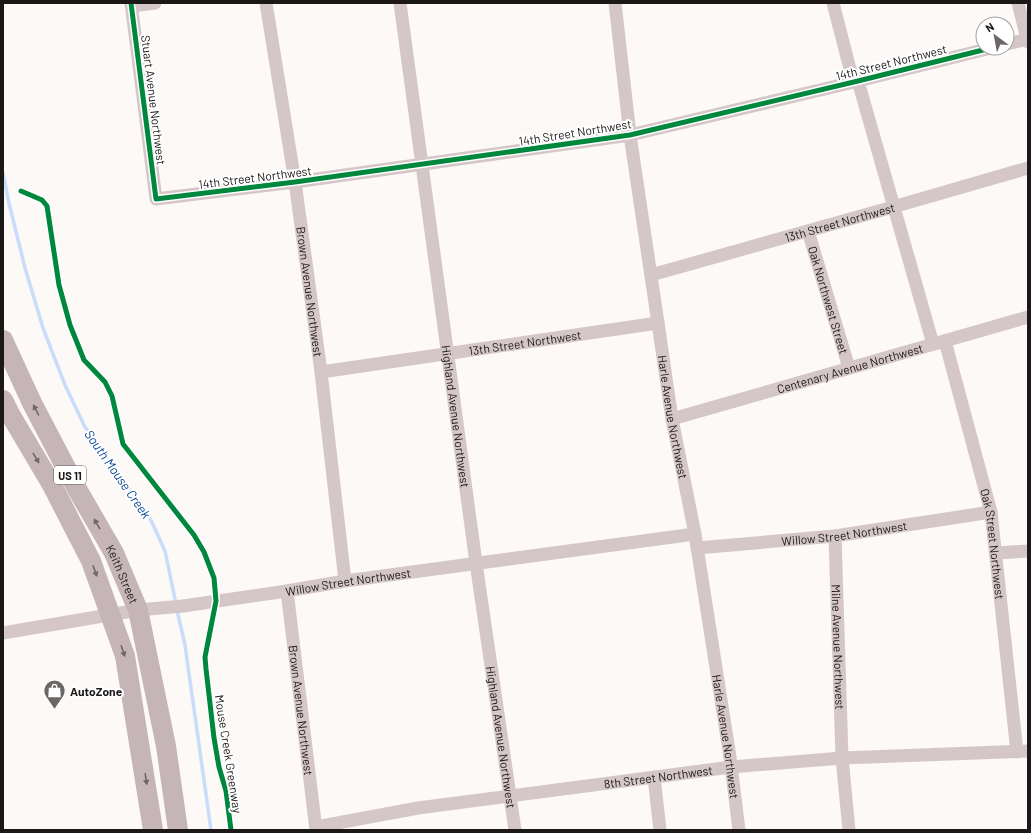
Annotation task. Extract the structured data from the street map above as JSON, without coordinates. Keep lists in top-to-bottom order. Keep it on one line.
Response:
{"streets":{"main road":["US 11","Keith Street"],"street":["14th Street Northwest","Stuart Avenue Northwest","13th Street Northwest","Brown Avenue Northwest","Oak Northwest Street","Centenary Avenue Northwest","Highland Avenue Northwest","Harle Avenue Northwest","Willow Street Northwest","Oak Street Northwest","Milne Avenue Northwest","8th Street Northwest"],"cycle path":["Mouse Creek Greenway"]},"crossings":[["14th Street Northwest","Stuart Avenue Northwest"],["14th Street Northwest","Brown Avenue Northwest"],["14th Street Northwest","Highland Avenue Northwest"],["14th Street Northwest","Harle Avenue Northwest"],["14th Street Northwest","Oak Street Northwest"],["13th Street Northwest","Brown Avenue Northwest"],["13th Street Northwest","Oak Northwest Street"],["13th Street Northwest","Highland Avenue Northwest"],["13th Street Northwest","Harle Avenue Northwest"],["13th Street Northwest","Oak Street Northwest"],["Brown Avenue Northwest","Willow Street Northwest"],["Brown Avenue Northwest","8th Street Northwest"],["Oak Northwest Street","Centenary Avenue Northwest"],["Centenary Avenue Northwest","Harle Avenue Northwest"],["Centenary Avenue Northwest","Oak Street Northwest"],["Highland Avenue Northwest","Willow Street Northwest"],["Highland Avenue Northwest","8th Street Northwest"],["Harle Avenue Northwest","Willow Street Northwest"],["Harle Avenue Northwest","8th Street Northwest"],["Willow Street Northwest","Oak Street Northwest"],["Willow Street Northwest","Keith Street"],["Willow Street Northwest","Milne Avenue Northwest"],["Oak Street Northwest","8th Street Northwest"],["Milne Avenue Northwest","8th Street Northwest"]],"water":["South Mouse Creek"],"places":{"shop":["AutoZone"]},"north":"top left"}
